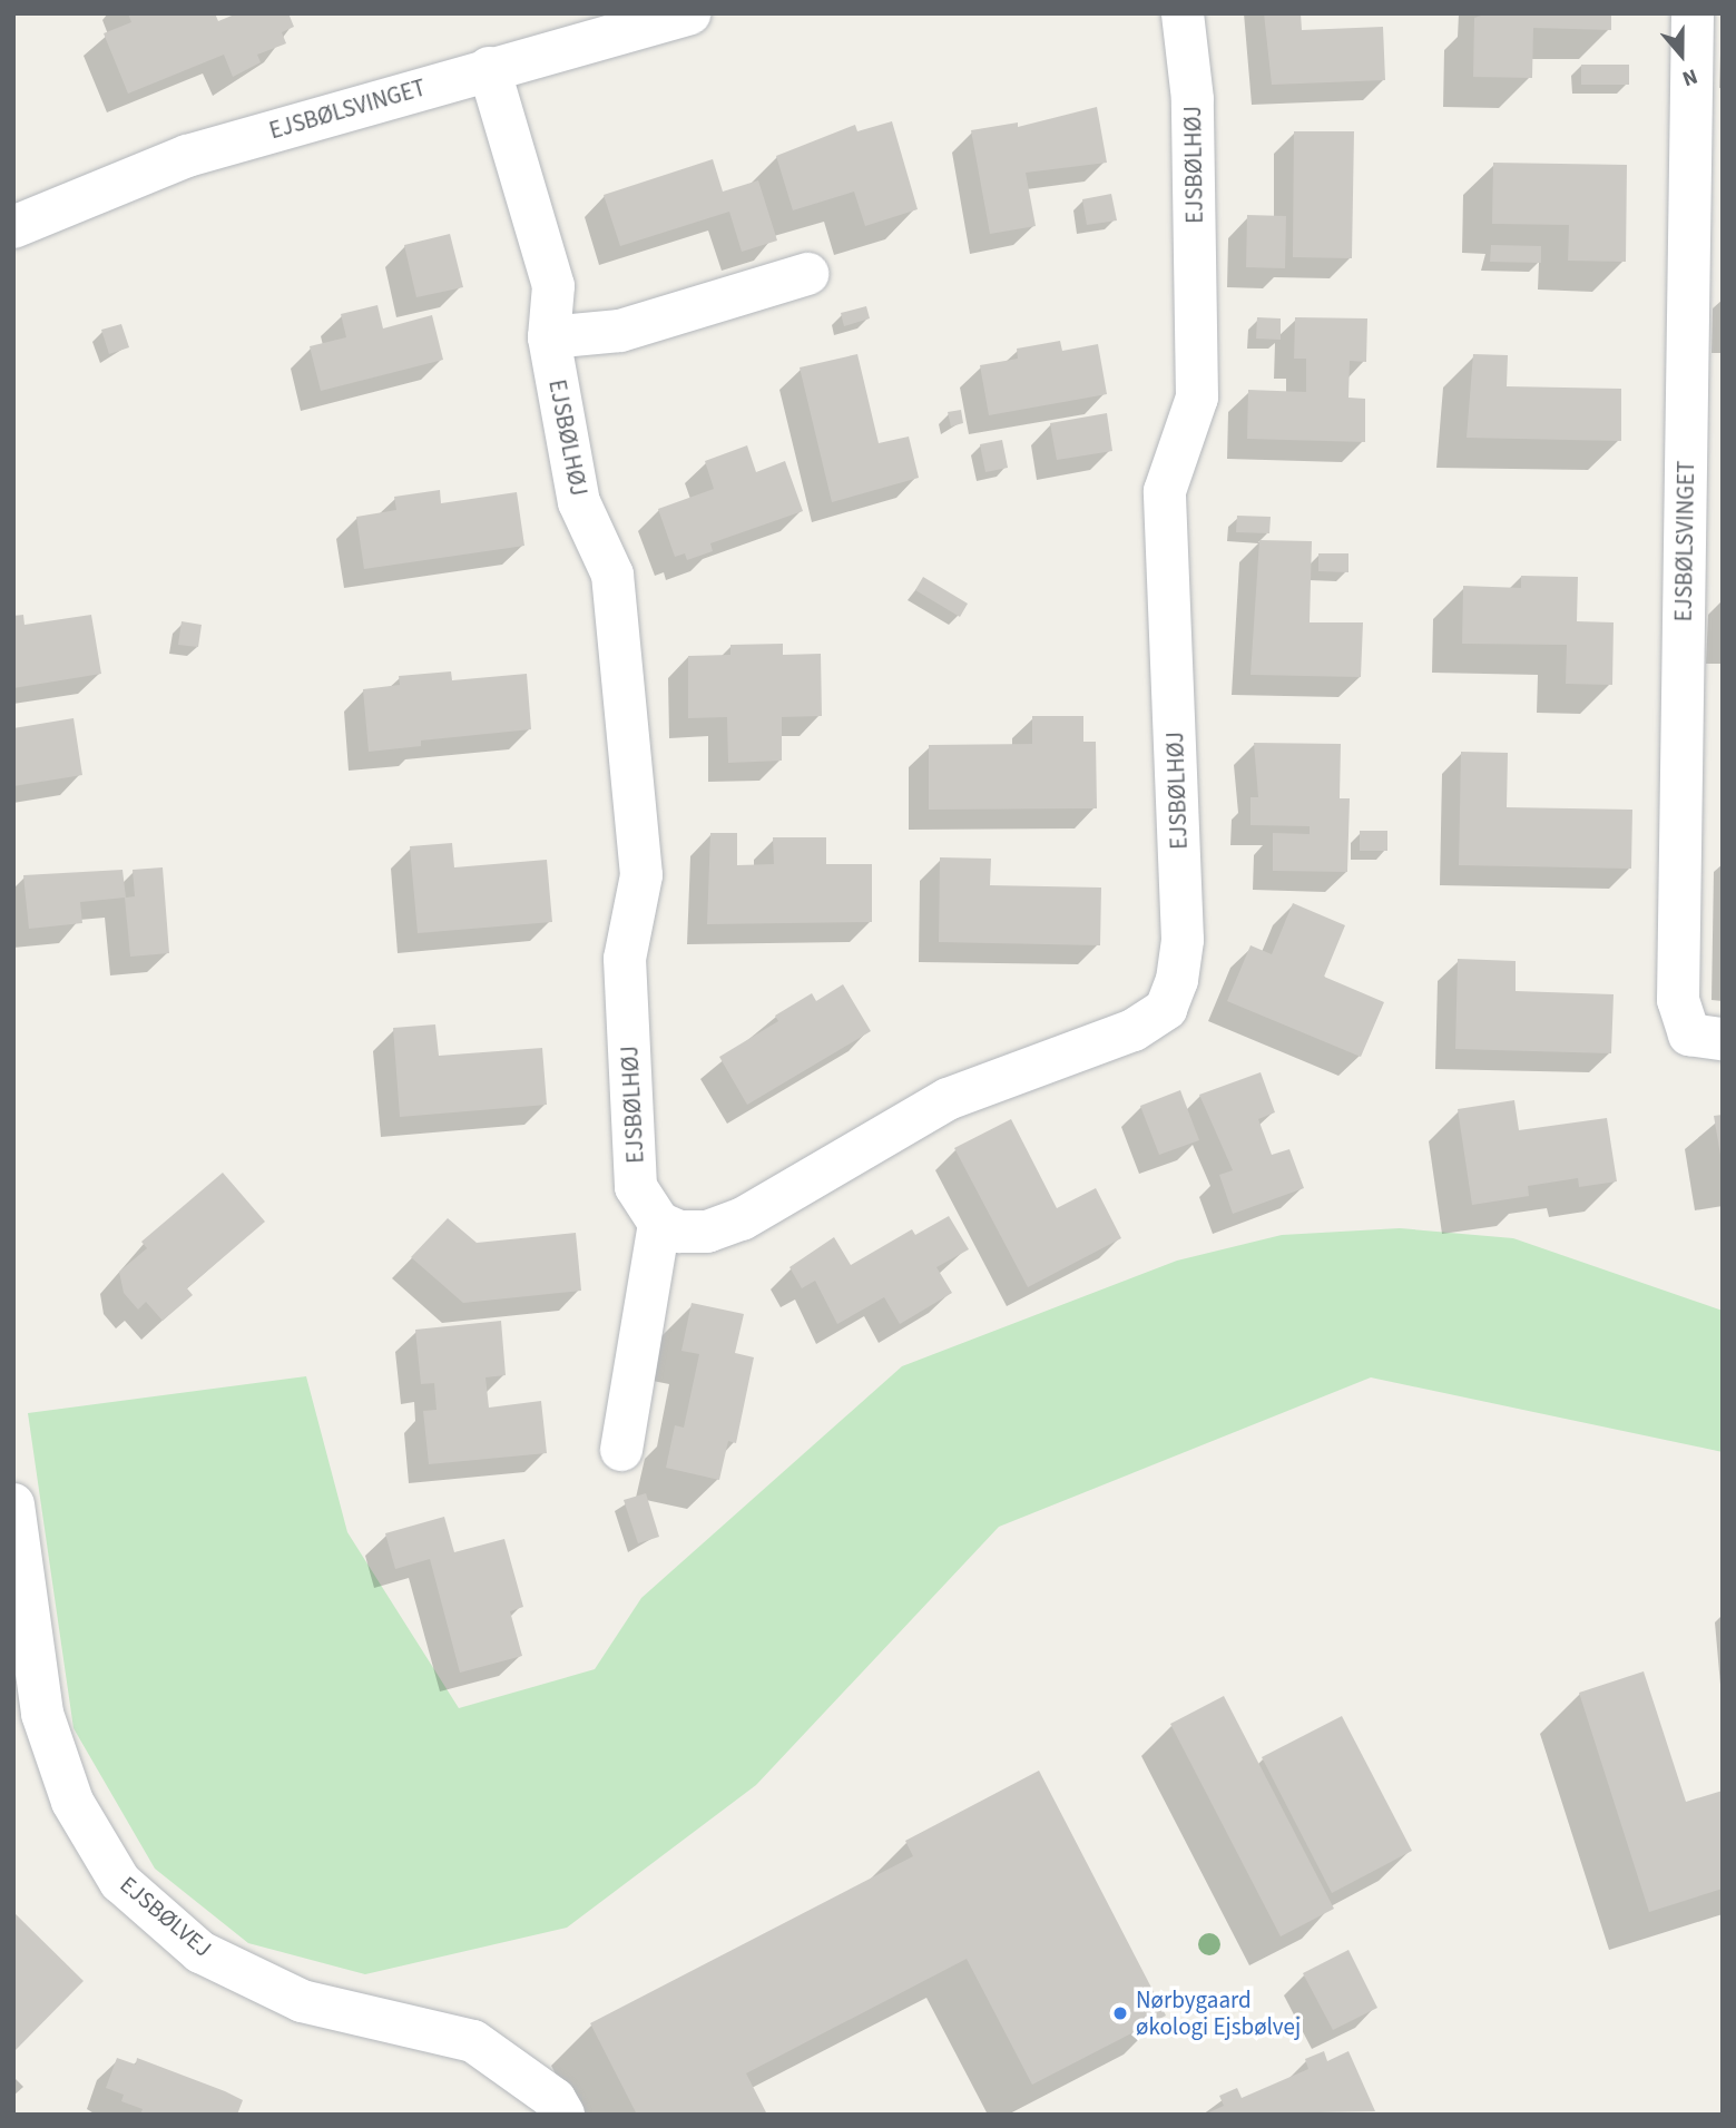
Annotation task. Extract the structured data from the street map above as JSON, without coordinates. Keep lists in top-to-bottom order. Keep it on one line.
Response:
{"streets":{"street":["EJSBØLSVINGET","EJSBØLHØJ","EJSBØLVEJ"]},"crossings":[["EJSBØLSVINGET","EJSBØLHØJ"]],"places":["Nørbygaard økologi Ejsbølvej"],"north":"bottom"}
